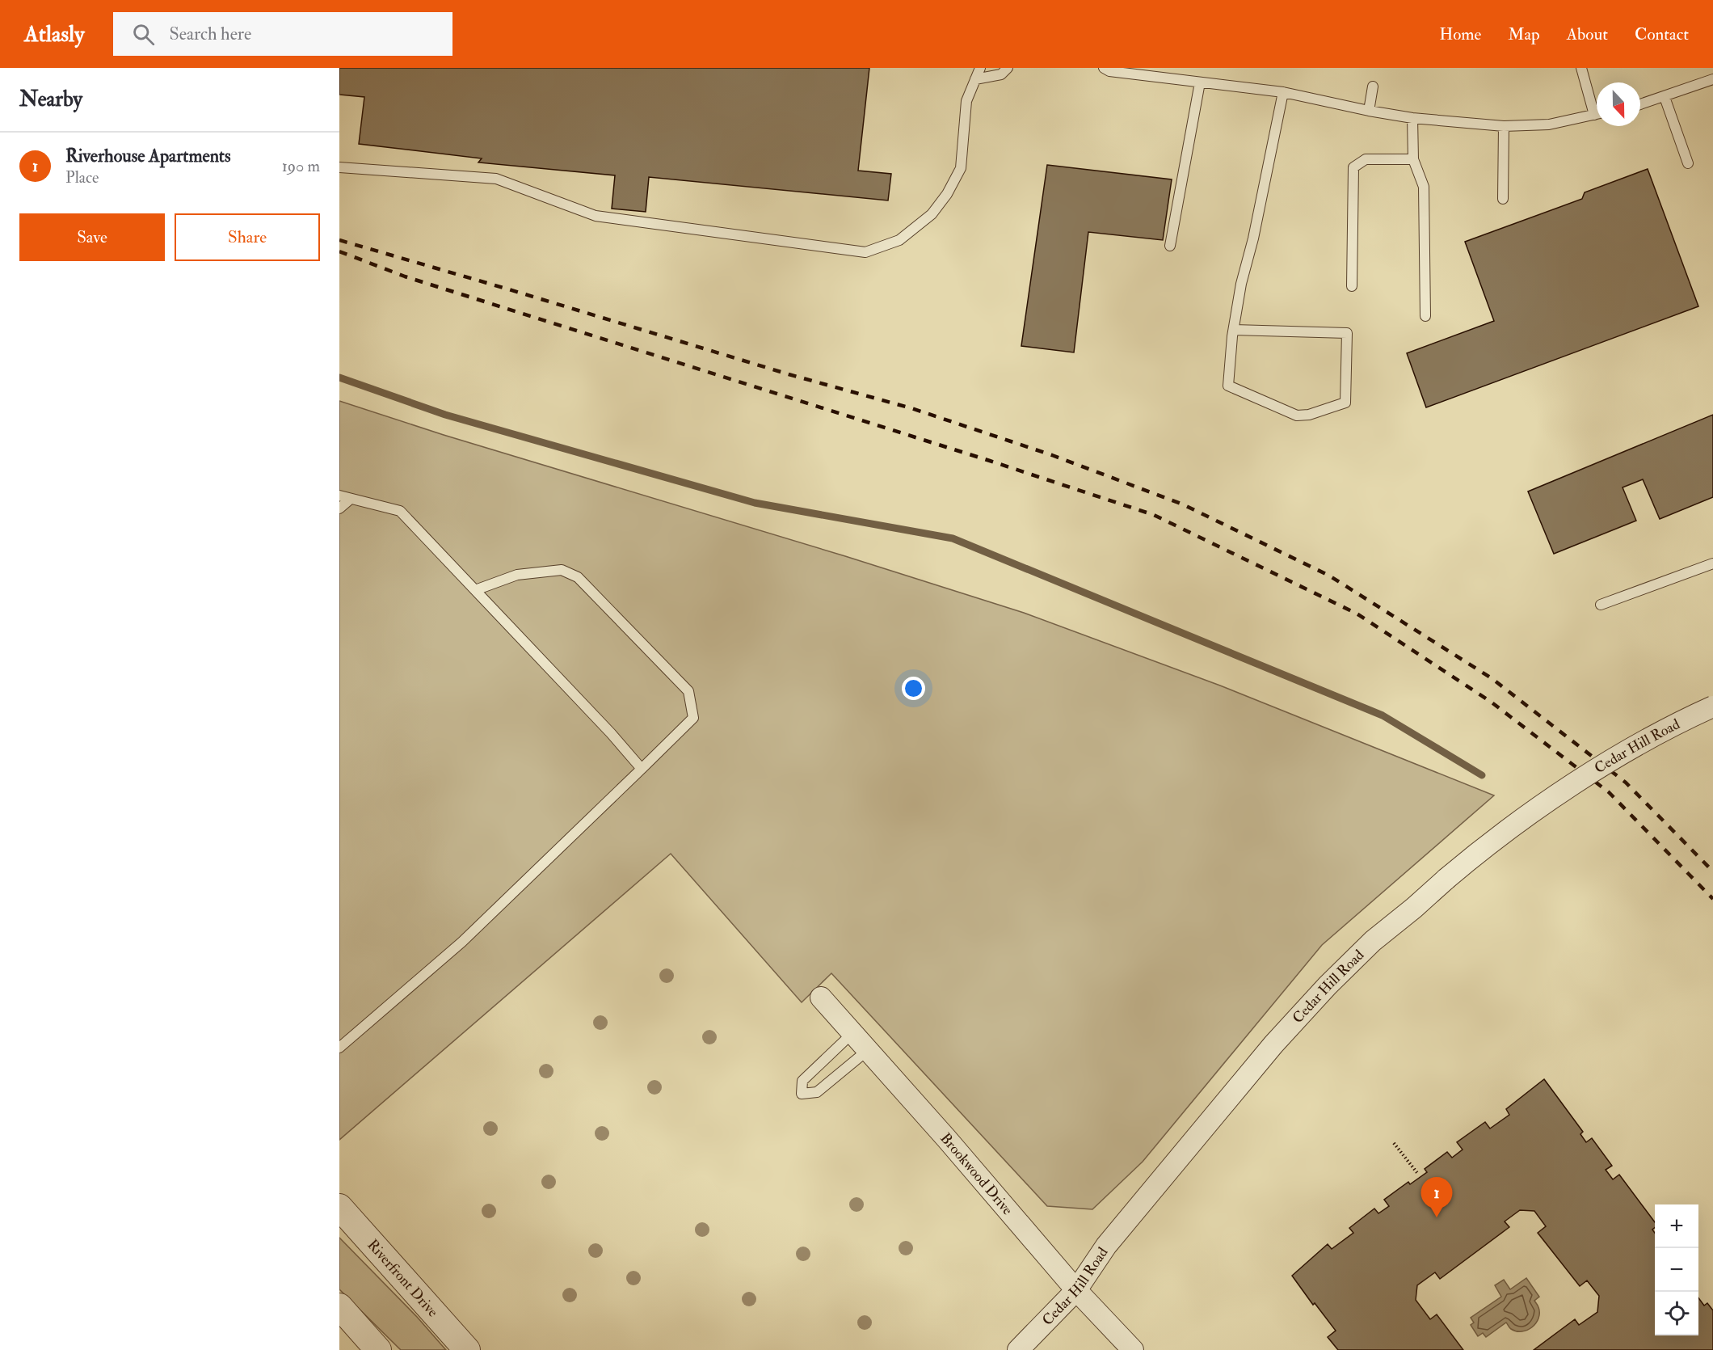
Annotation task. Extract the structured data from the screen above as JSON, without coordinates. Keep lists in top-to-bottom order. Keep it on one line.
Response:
{"streets":{"street":["Cedar Hill Road","Brookwood Drive","Riverfront Drive"]},"crossings":[["Cedar Hill Road","Brookwood Drive"]],"north":"bottom","page":{"header":"Atlasly","search":"Search here","nav":["Home","Map","About","Contact"],"heading":"Nearby","list":[{"mark":"1","name":"Riverhouse Apartments","note":"Place","value":"190 m"}],"buttons":["Save","Share"],"pins":"1","map_buttons":["+","−"]}}
